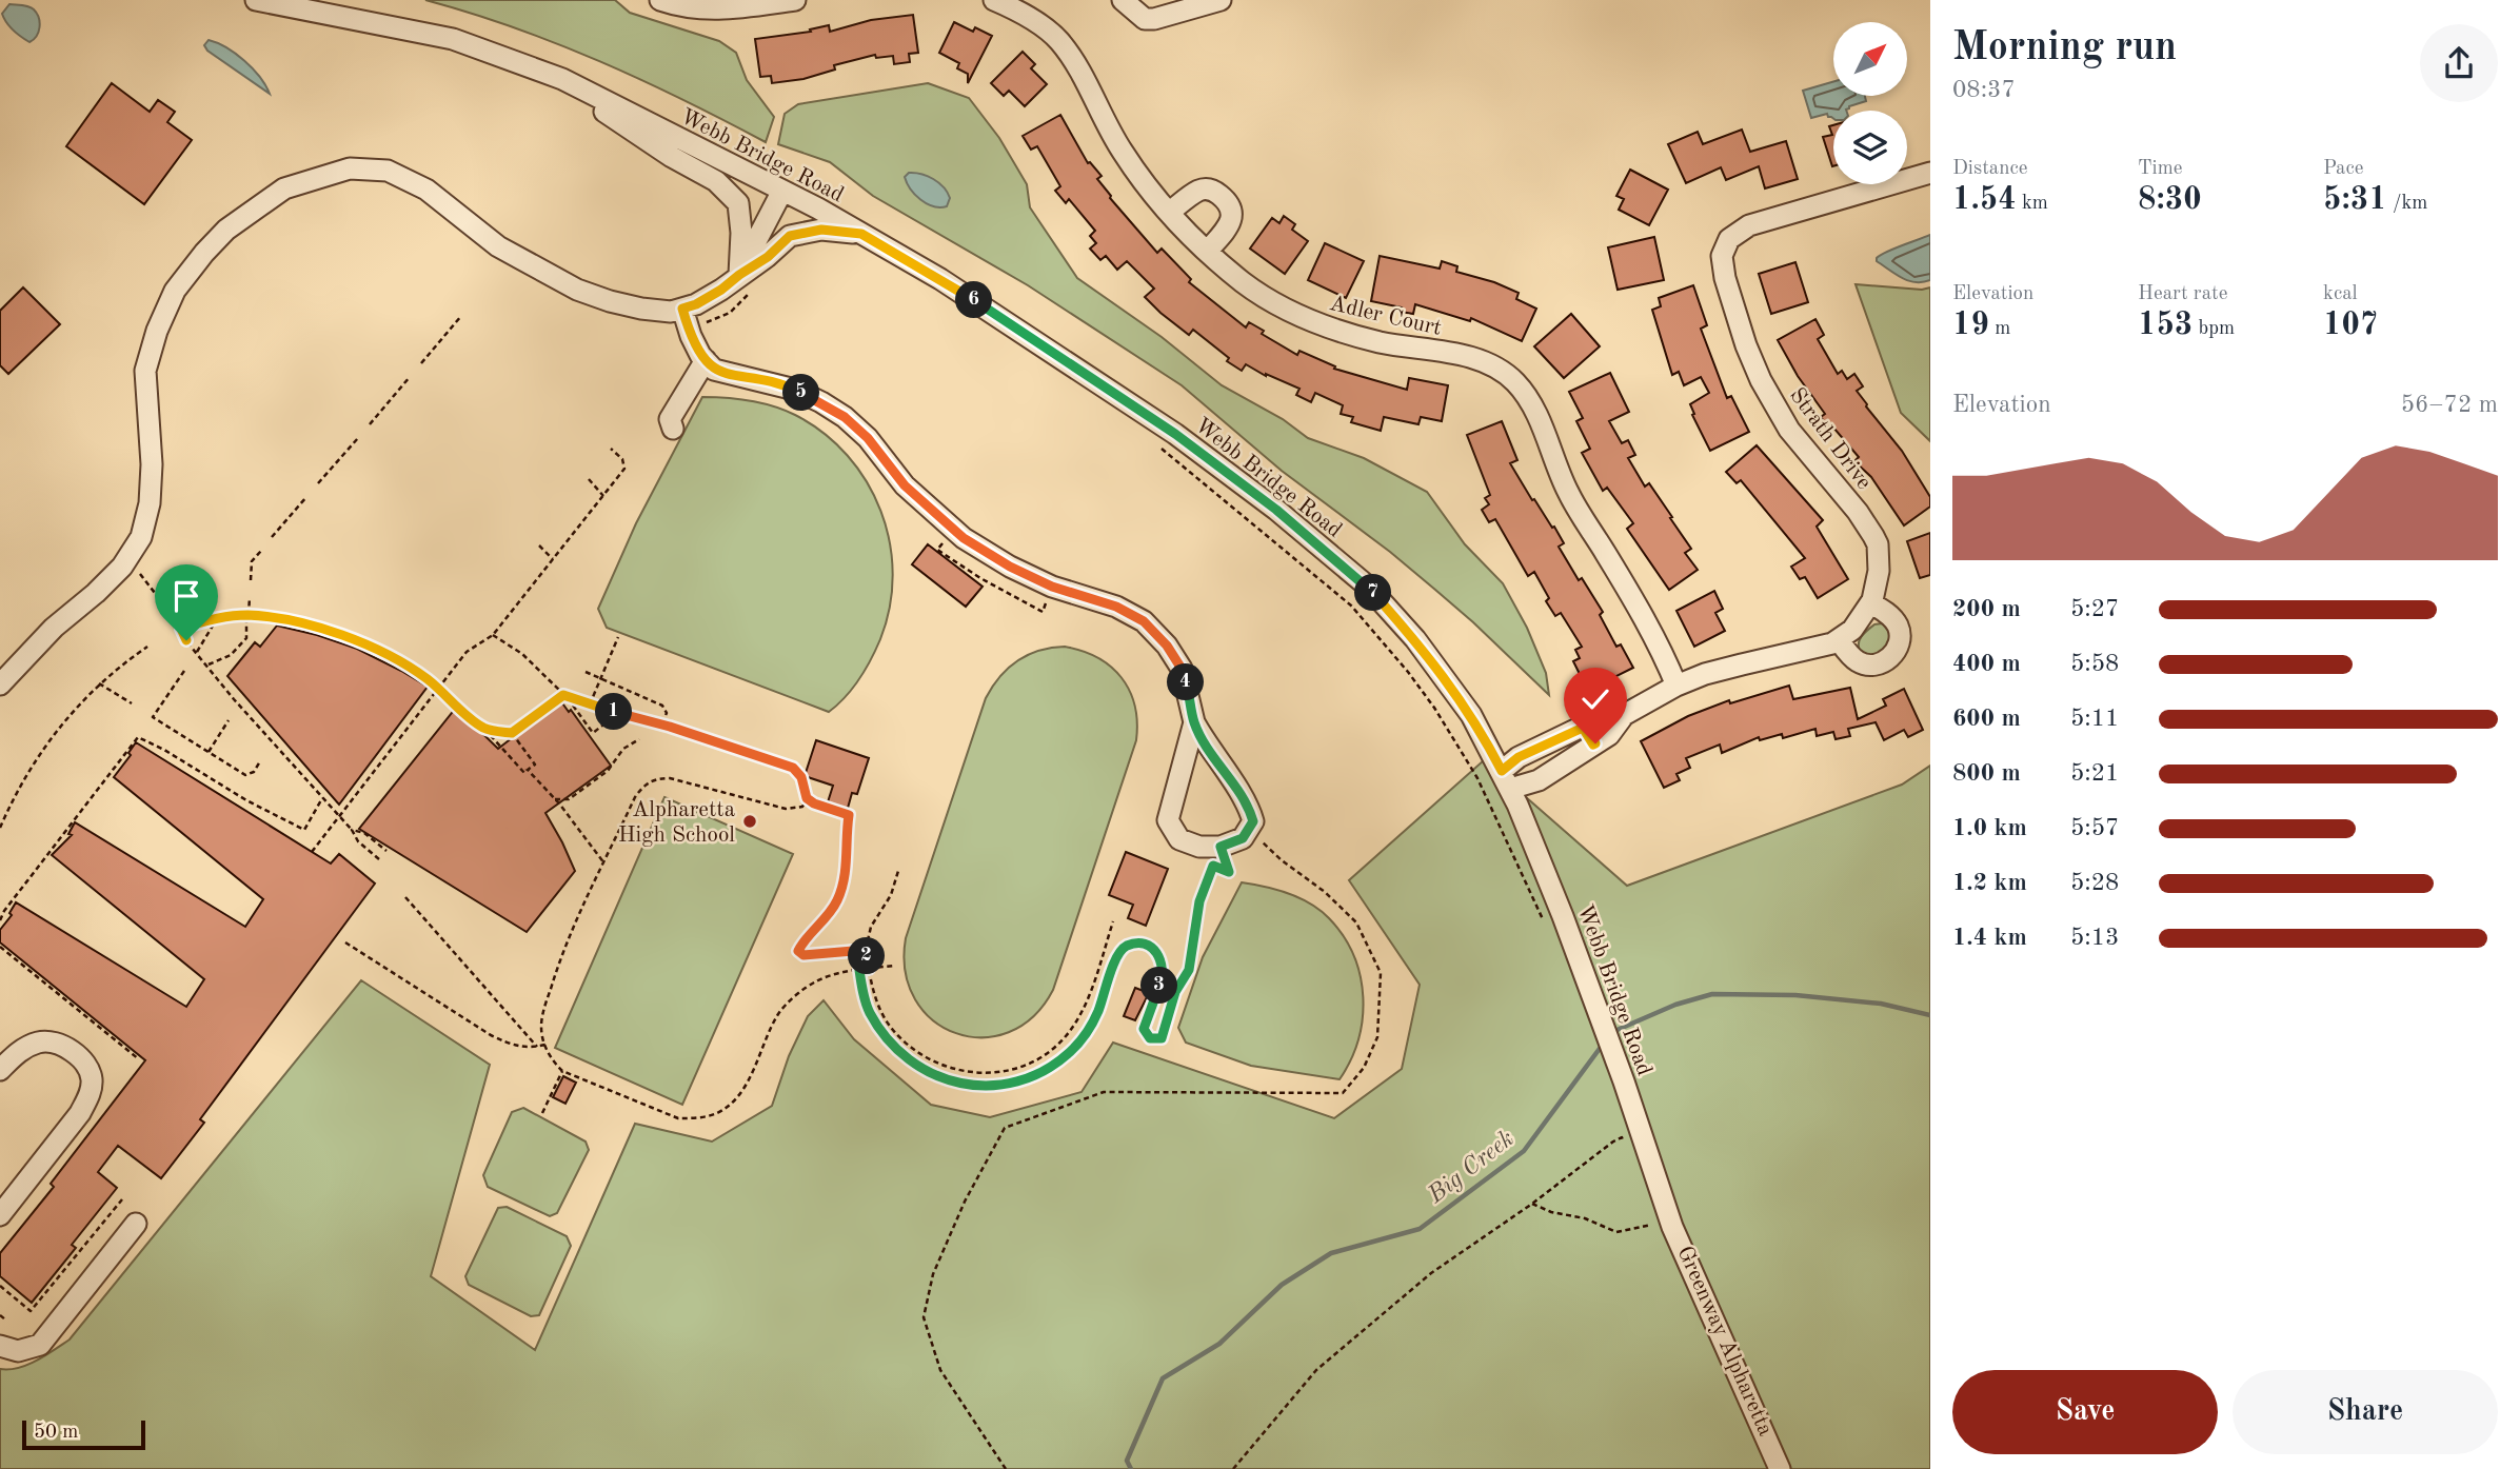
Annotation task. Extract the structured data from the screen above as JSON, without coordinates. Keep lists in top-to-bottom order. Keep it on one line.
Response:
{"streets":{"street":["Webb Bridge Road","Adler Court","Strath Drive"],"path":["Greenway Alpharetta"]},"crossings":[["Webb Bridge Road","Strath Drive"],["Adler Court","Strath Drive"]],"water":["Big Creek"],"places":["Alpharetta High School"],"scale_bar":"50 m","north":"top right","page":{"heading":["Morning run","08:37"],"stats":[["Distance","1.54 km"],["Time","8:30"],["Pace","5:31 /km"],["Elevation","19 m"],["Heart rate","153 bpm"],["kcal","107"]],"pins":["6","5","7","4","1","2","3"],"chart":["Elevation","56–72 m"],"list":[{"name":"200 m","note":"5:27"},{"name":"400 m","note":"5:58"},{"name":"600 m","note":"5:11"},{"name":"800 m","note":"5:21"},{"name":"1.0 km","note":"5:57"},{"name":"1.2 km","note":"5:28"},{"name":"1.4 km","note":"5:13"}],"buttons":["Save","Share"],"scale":"50 m"}}
